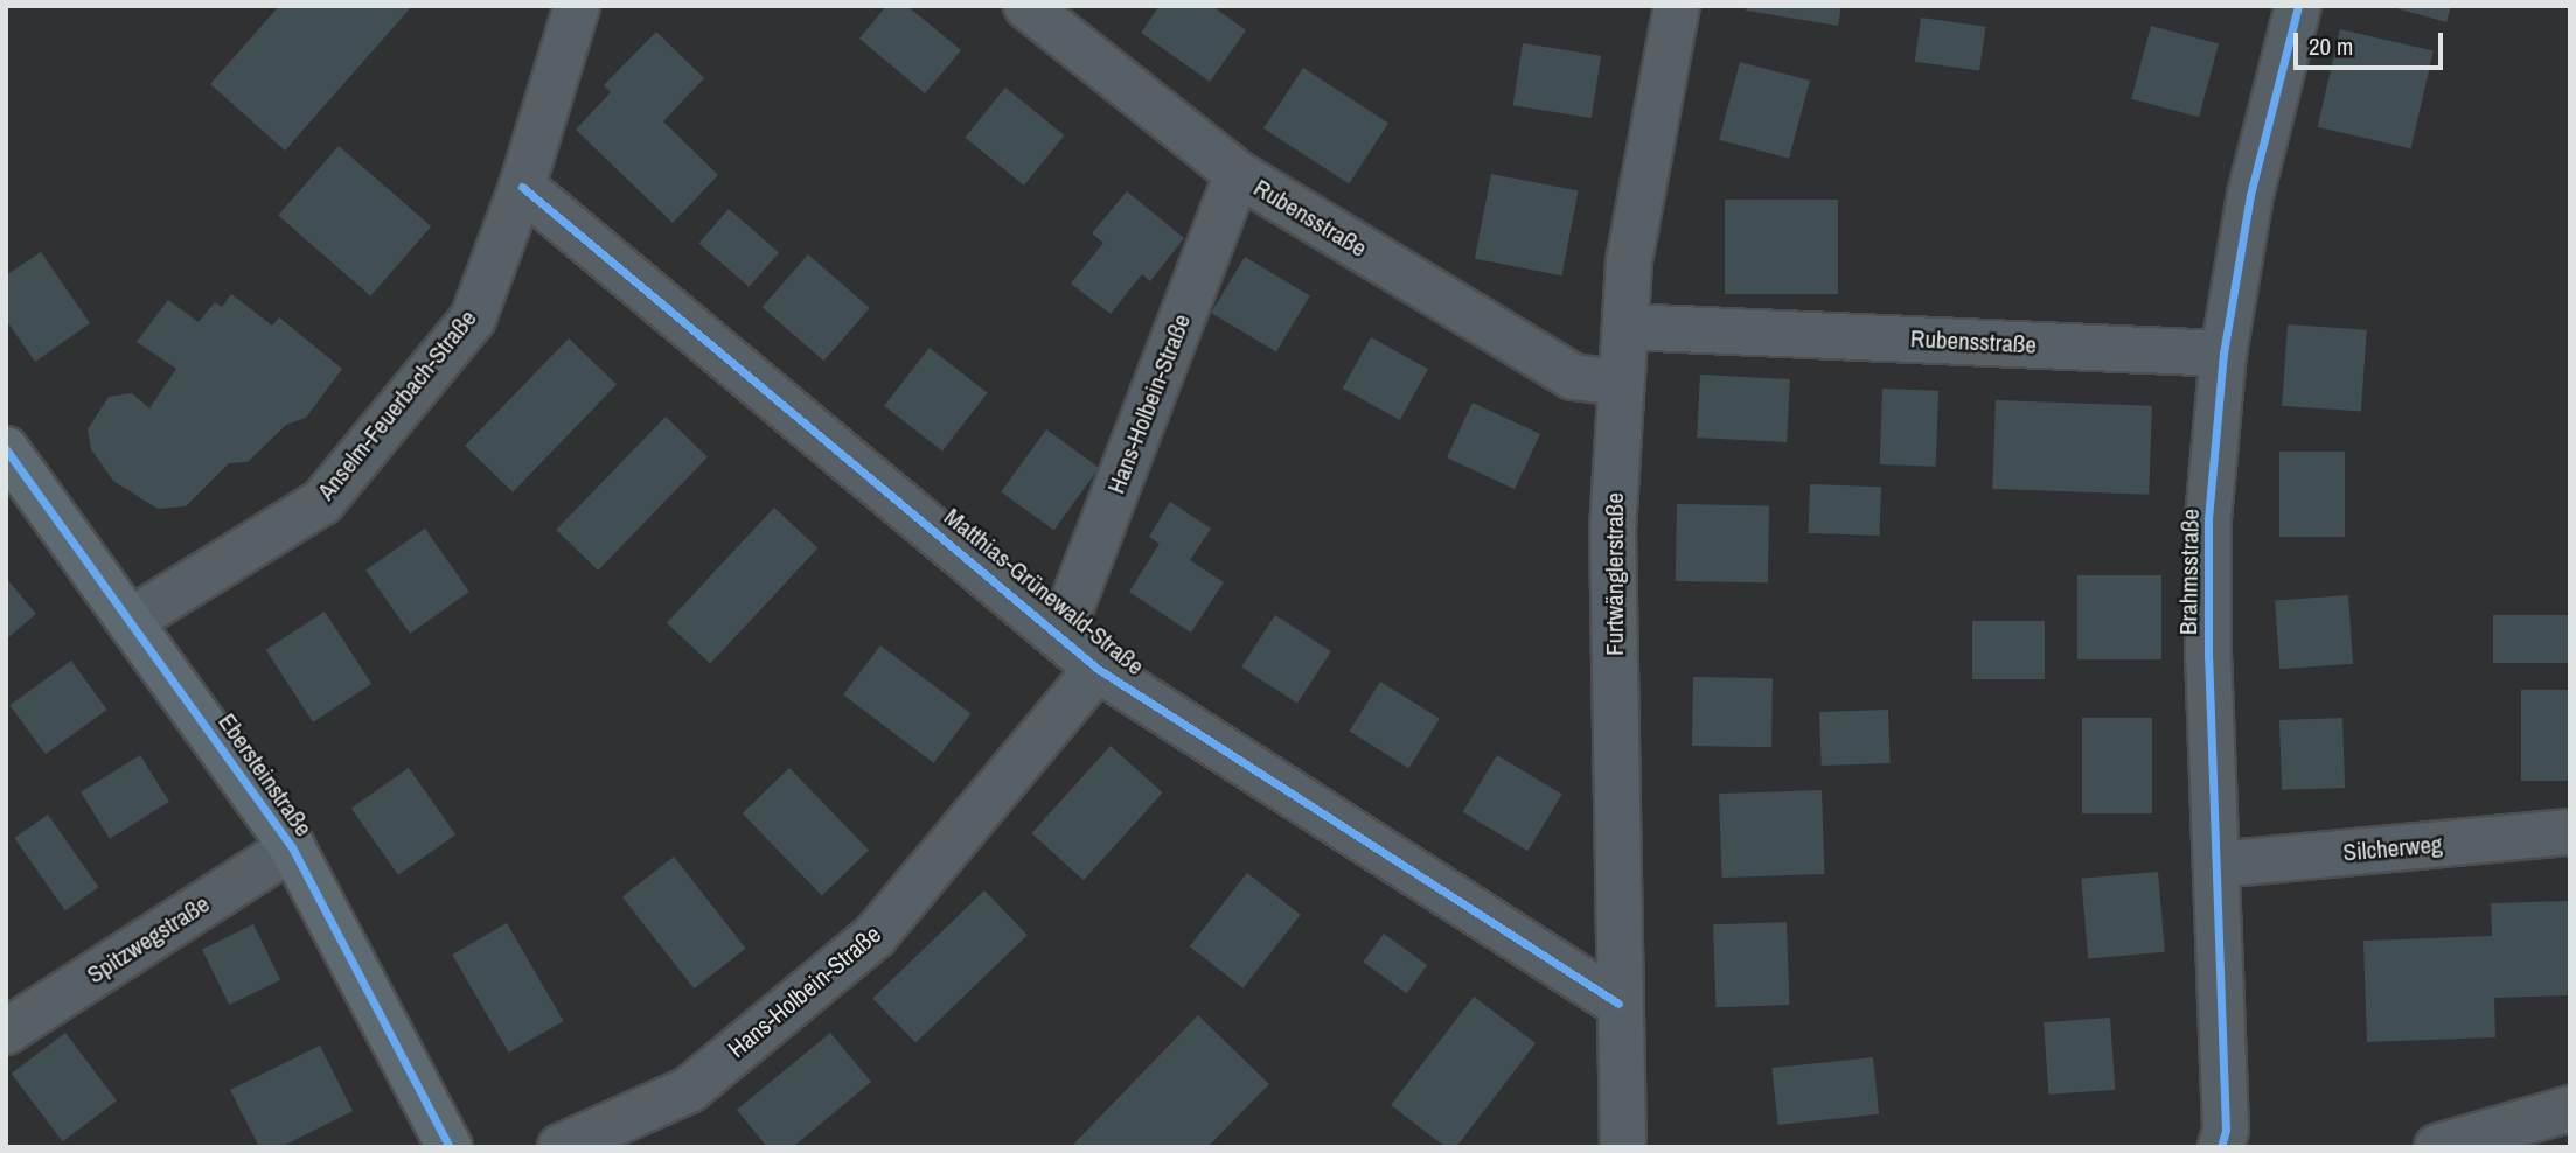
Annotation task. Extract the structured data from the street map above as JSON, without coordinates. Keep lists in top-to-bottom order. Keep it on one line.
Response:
{"streets":{"street":["Rubensstraße","Hans-Holbein-Straße","Anselm-Feuerbach-Straße","Brahmsstraße","Furtwänglerstraße","Matthias-Grünewald-Straße","Ebersteinstraße","Silcherweg","Spitzwegstraße"]},"crossings":[["Rubensstraße","Hans-Holbein-Straße"],["Rubensstraße","Brahmsstraße"],["Rubensstraße","Furtwänglerstraße"],["Hans-Holbein-Straße","Matthias-Grünewald-Straße"],["Anselm-Feuerbach-Straße","Matthias-Grünewald-Straße"],["Anselm-Feuerbach-Straße","Ebersteinstraße"],["Brahmsstraße","Silcherweg"],["Furtwänglerstraße","Matthias-Grünewald-Straße"],["Ebersteinstraße","Spitzwegstraße"]],"scale_bar":"20 m"}
